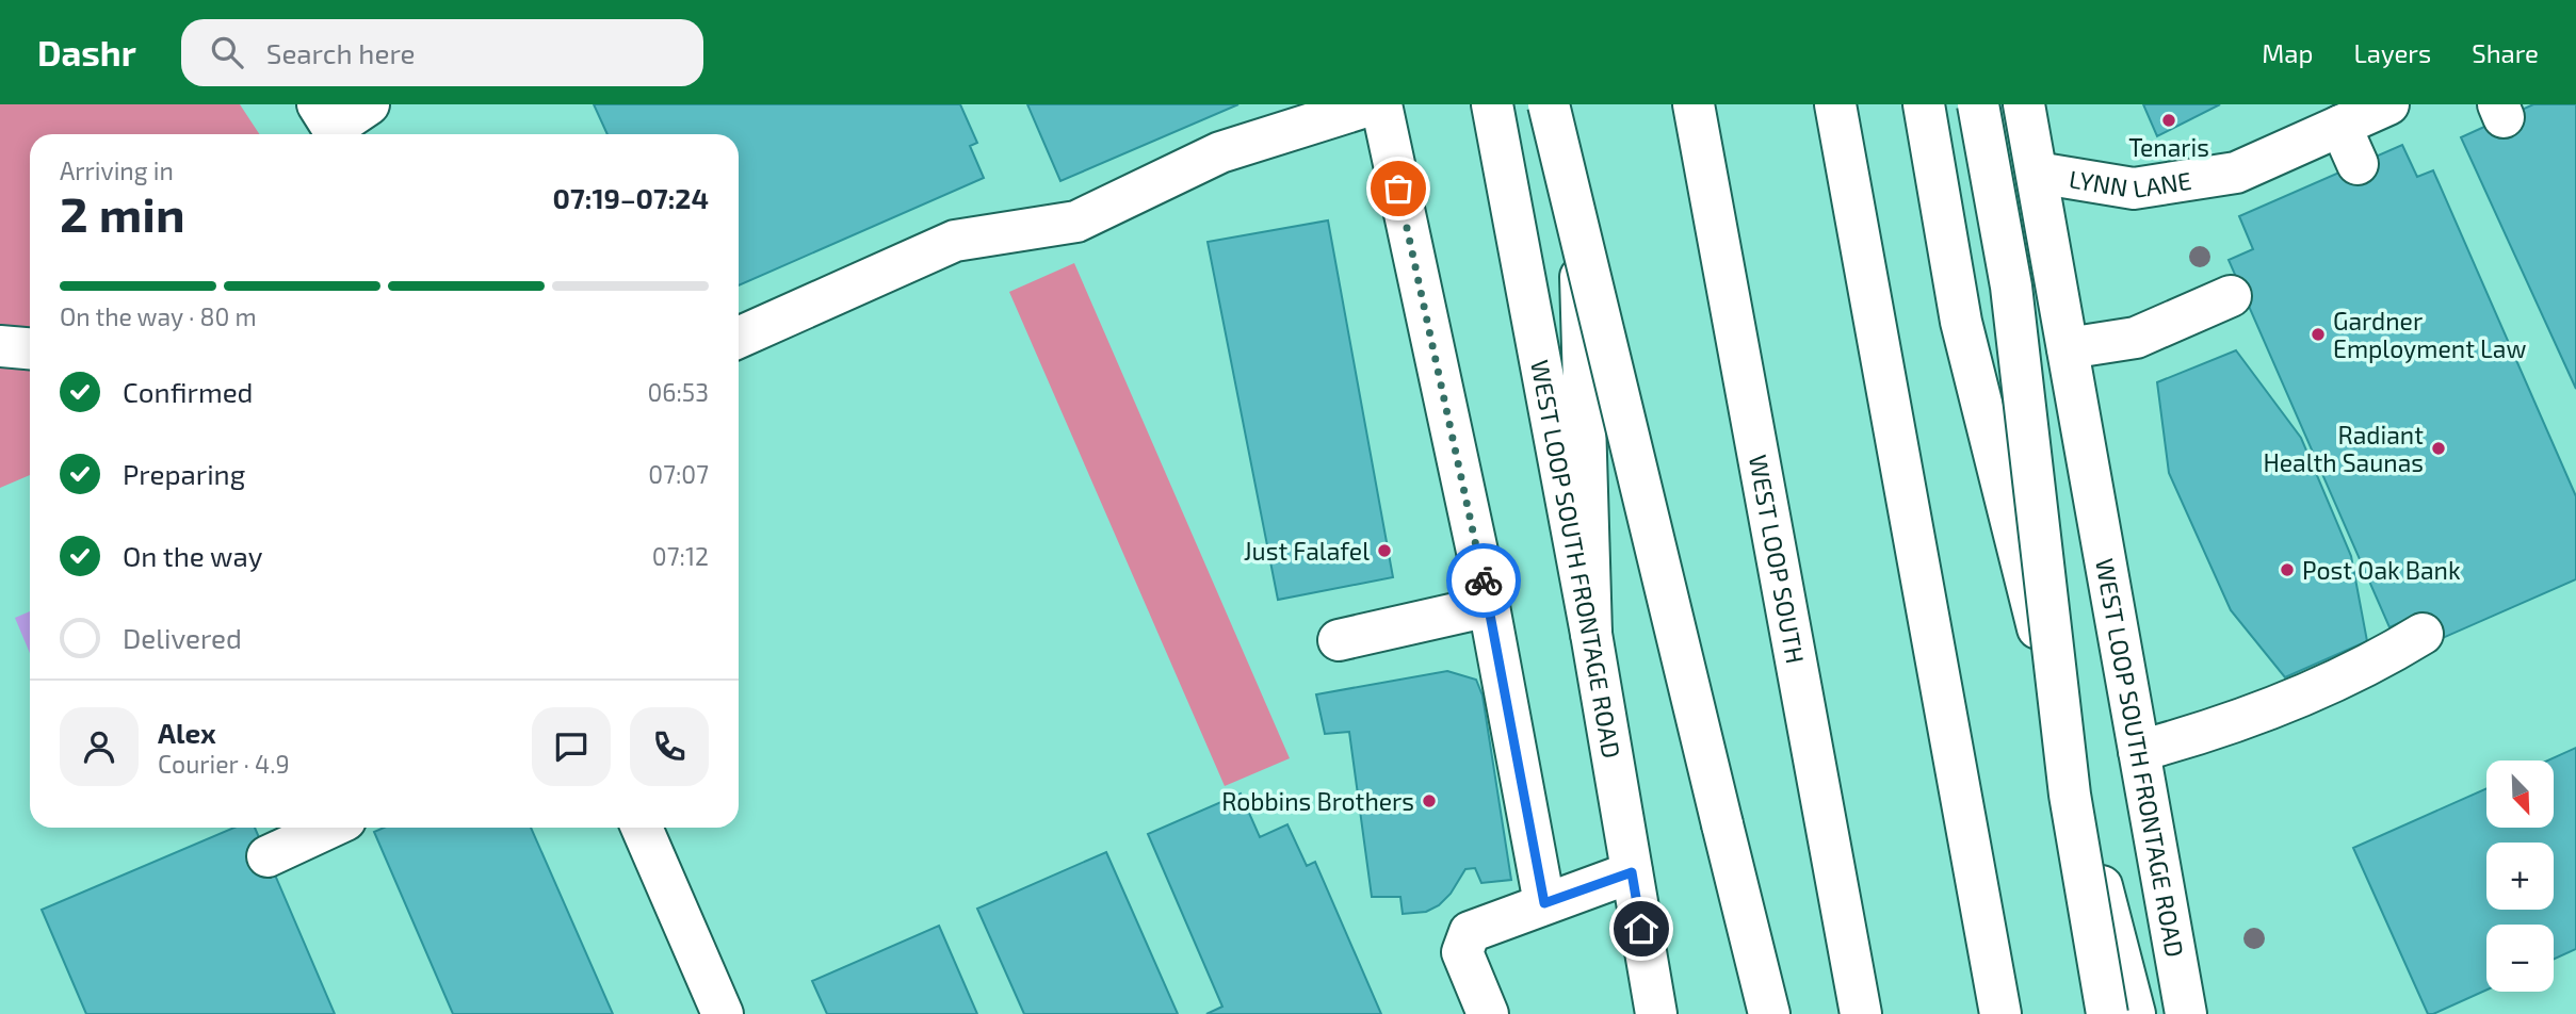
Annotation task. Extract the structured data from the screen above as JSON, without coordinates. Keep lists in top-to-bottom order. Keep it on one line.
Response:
{"streets":{"main road":["LYNN LANE","WEST LOOP SOUTH FRONTAGE ROAD","WEST LOOP SOUTH"]},"crossings":[["LYNN LANE","WEST LOOP SOUTH FRONTAGE ROAD"]],"places":["Tenaris","Gardner Employment Law","Radiant Health Saunas","Just Falafel","Post Oak Bank","Robbins Brothers"],"north":"bottom right","page":{"header":"Dashr","search":"Search here","nav":["Map","Layers","Share"],"heading":["2 min","Arriving in","07:19–07:24"],"panel":["Alex","Courier · 4.9"],"bar":"On the way · 80 m","list":[["Confirmed","06:53"],["Preparing","07:07"],["On the way","07:12"],"Delivered"],"map_buttons":["+","−"]}}
